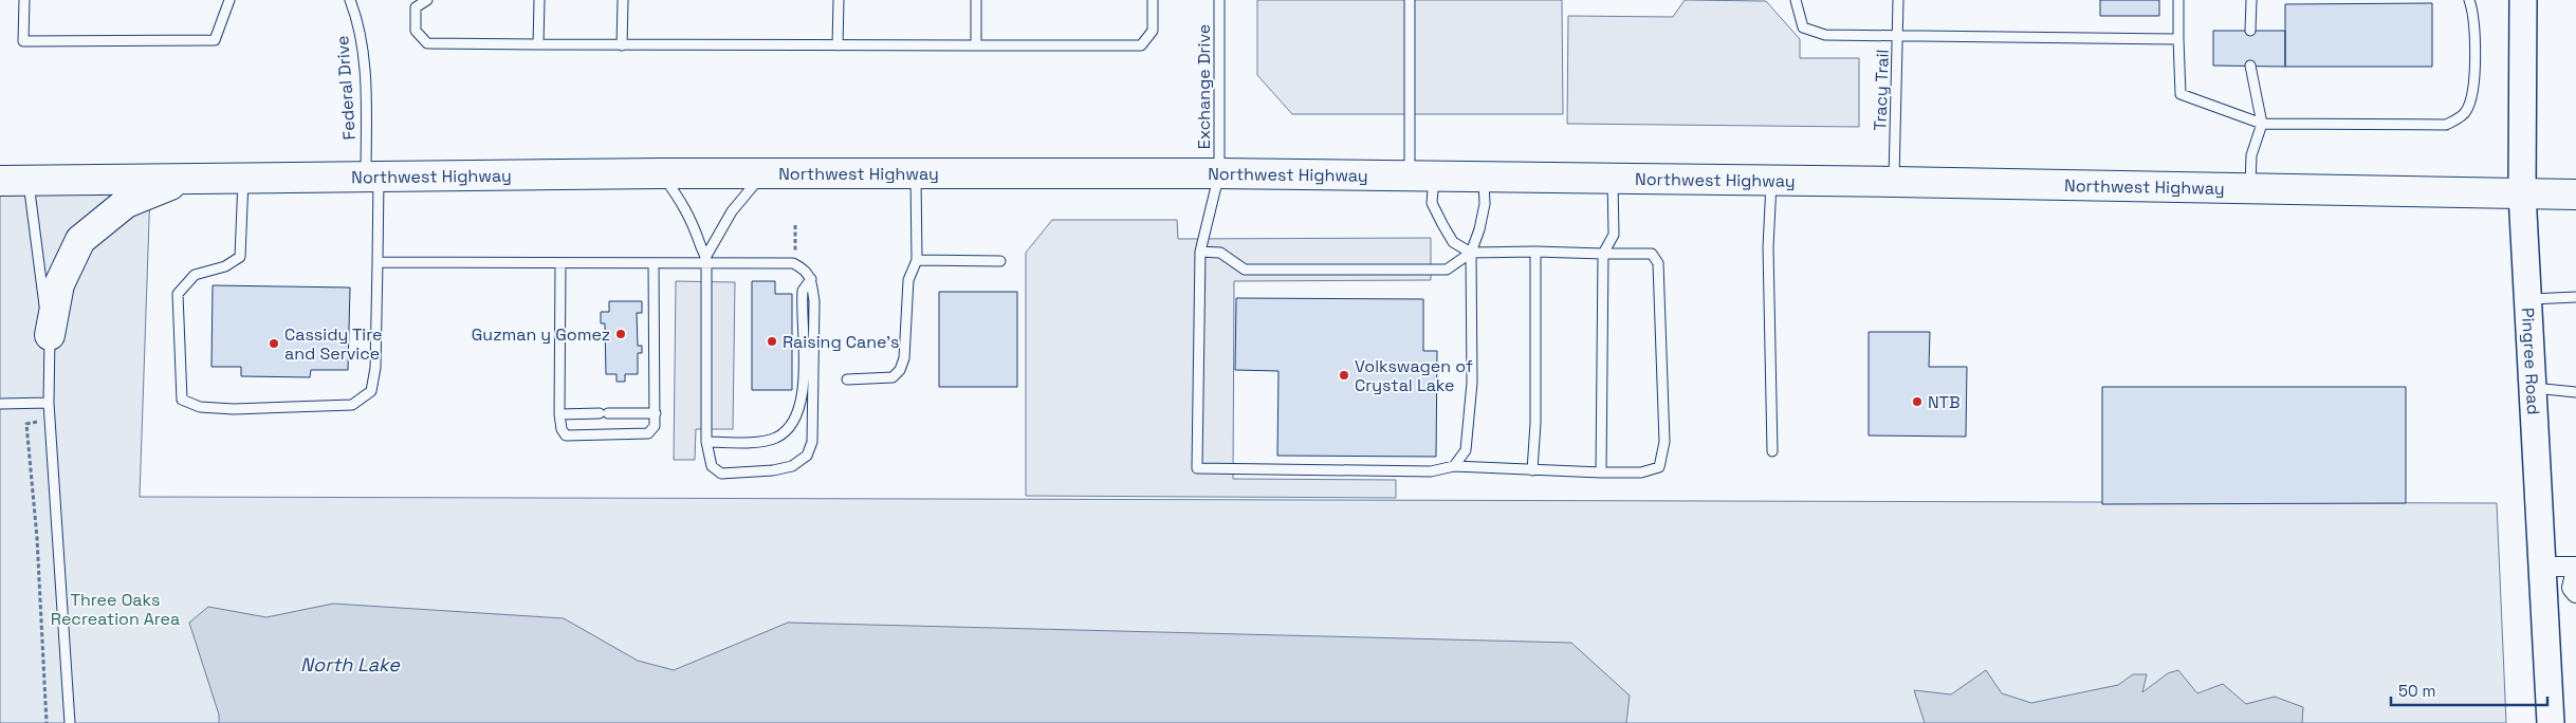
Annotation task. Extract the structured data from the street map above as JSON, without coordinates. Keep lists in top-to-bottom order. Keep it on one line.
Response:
{"streets":{"main road":["Northwest Highway"],"street":["Pingree Road"],"lane":["Exchange Drive","Federal Drive","Tracy Trail"]},"crossings":[["Exchange Drive","Northwest Highway"],["Federal Drive","Northwest Highway"],["Tracy Trail","Northwest Highway"],["Northwest Highway","Pingree Road"]],"water":["North Lake"],"parks":["Three Oaks Recreation Area"],"places":["Guzman y Gomez","Raising Cane's","Cassidy Tire and Service","Volkswagen of Crystal Lake","NTB"],"scale_bar":"50 m"}
